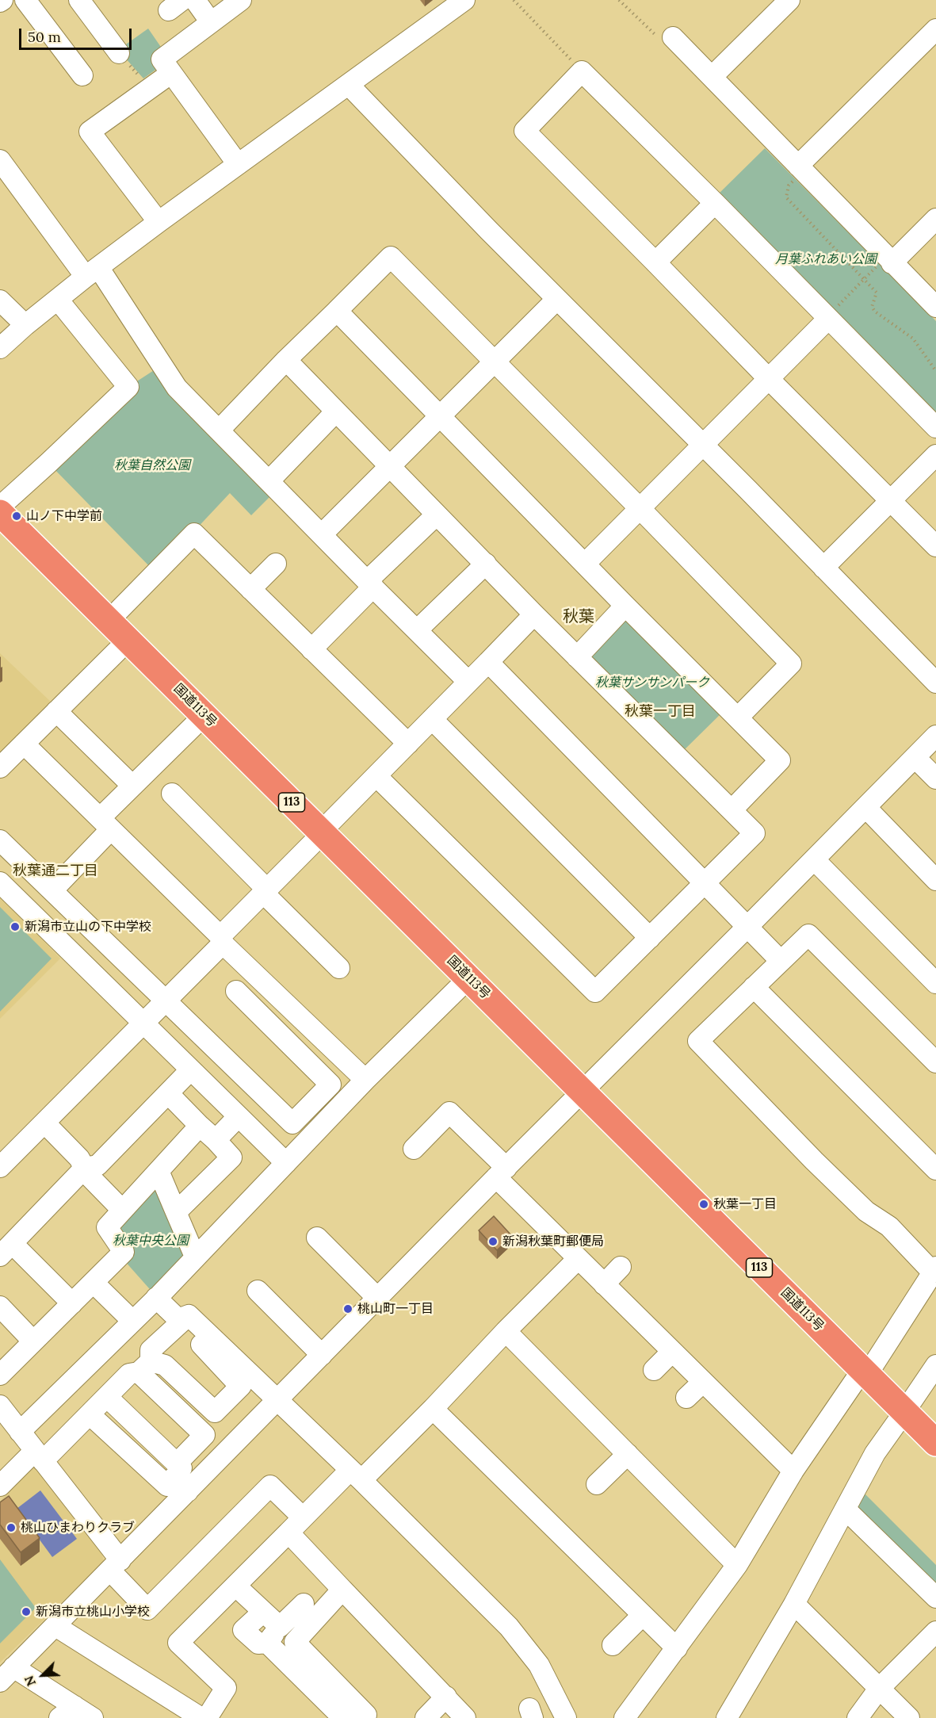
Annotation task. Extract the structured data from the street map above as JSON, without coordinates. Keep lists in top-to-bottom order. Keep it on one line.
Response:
{"streets":{"highway":["国道113号","113"]},"districts":["秋葉","秋葉一丁目","秋葉通二丁目"],"parks":["月葉ふれあい公園","秋葉自然公園","秋葉サンサンパーク","秋葉中央公園"],"places":["山ノ下中学前","新潟市立山の下中学校","秋葉一丁目","新潟秋葉町郵便局","桃山町一丁目","桃山ひまわりクラブ","新潟市立桃山小学校"],"scale_bar":"50 m","north":"bottom left"}
